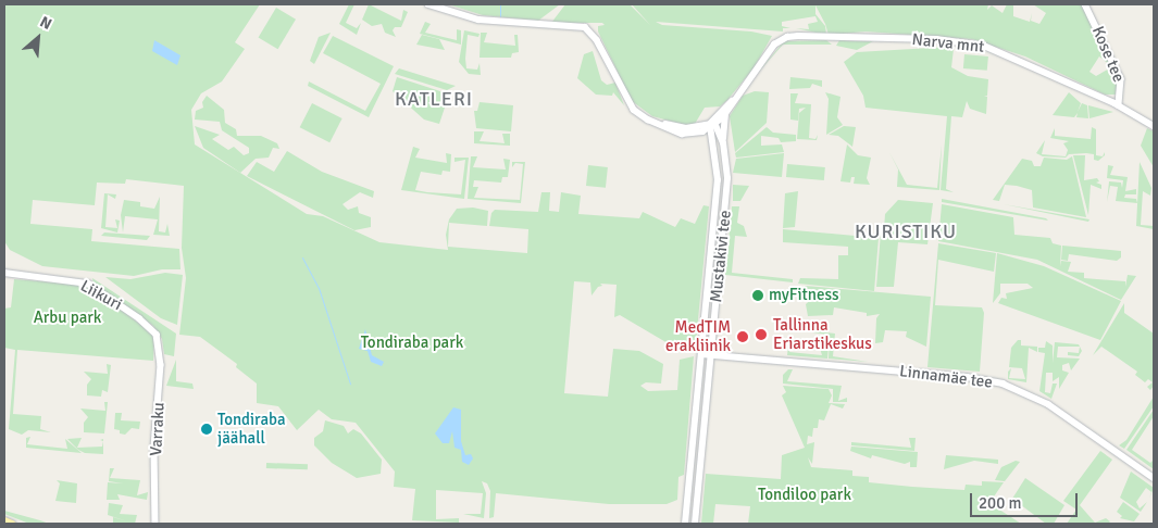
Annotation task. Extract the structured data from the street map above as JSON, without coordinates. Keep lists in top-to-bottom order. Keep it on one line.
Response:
{"streets":{"main road":["Narva mnt","Kose tee","Mustakivi tee","Liikuri","Linnamäe tee","Varraku"]},"crossings":[["Narva mnt","Kose tee"],["Narva mnt","Mustakivi tee"],["Mustakivi tee","Linnamäe tee"],["Liikuri","Varraku"]],"districts":["KATLERI","KURISTIKU"],"parks":["Arbu park","Tondiraba park","Tondiloo park"],"places":["myFitness","Tallinna Eriarstikeskus","MedTIM erakliinik","Tondiraba jäähall"],"scale_bar":"200 m","north":"top right"}
